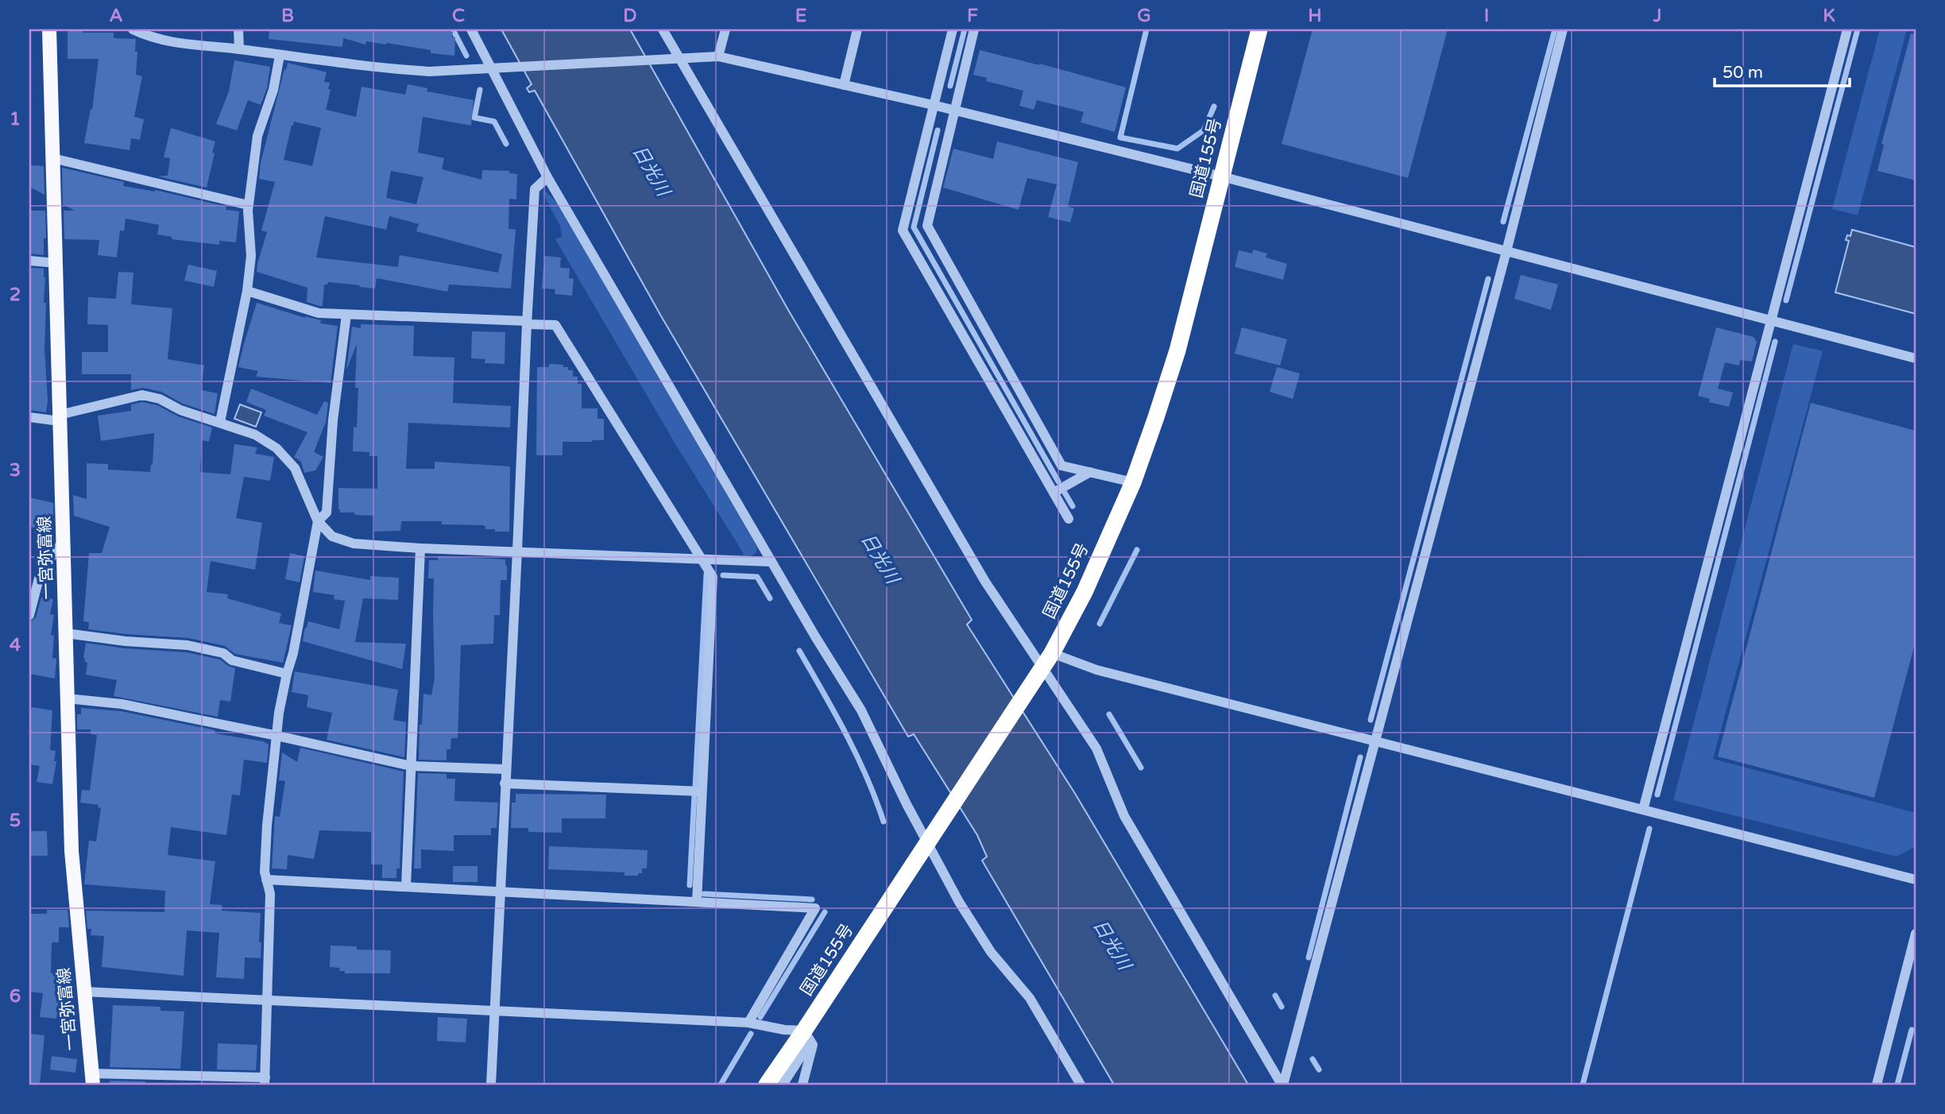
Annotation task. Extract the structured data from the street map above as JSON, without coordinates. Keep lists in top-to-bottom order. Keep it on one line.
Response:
{"streets":{"highway":["国道155号"],"main road":["一宮弥富線"]},"water":["日光川"],"scale_bar":"50 m","grid":{"columns":["A","B","C","D","E","F","G","H","I","J","K"],"rows":["1","2","3","4","5","6"]}}
